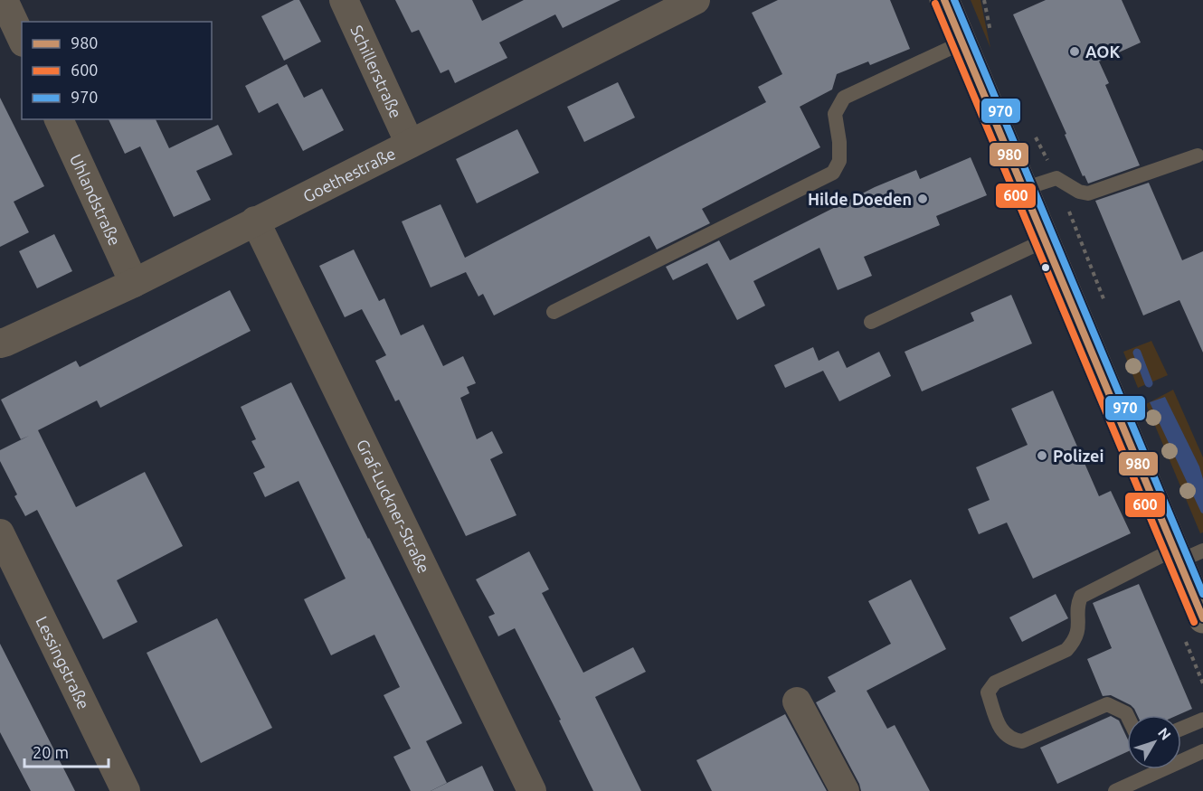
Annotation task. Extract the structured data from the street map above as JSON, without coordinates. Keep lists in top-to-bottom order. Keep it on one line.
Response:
{"streets":{"street":["Schillerstraße","Goethestraße","Uhlandstraße","Graf-Luckner-Straße","Lessingstraße"]},"crossings":[["Schillerstraße","Goethestraße"],["Goethestraße","Uhlandstraße"],["Goethestraße","Graf-Luckner-Straße"]],"places":["AOK","Hilde Doeden","Polizei"],"lines":["transit line 980","transit line 970","transit line 600"],"legend":["980","600","970"],"scale_bar":"20 m","north":"top right"}
